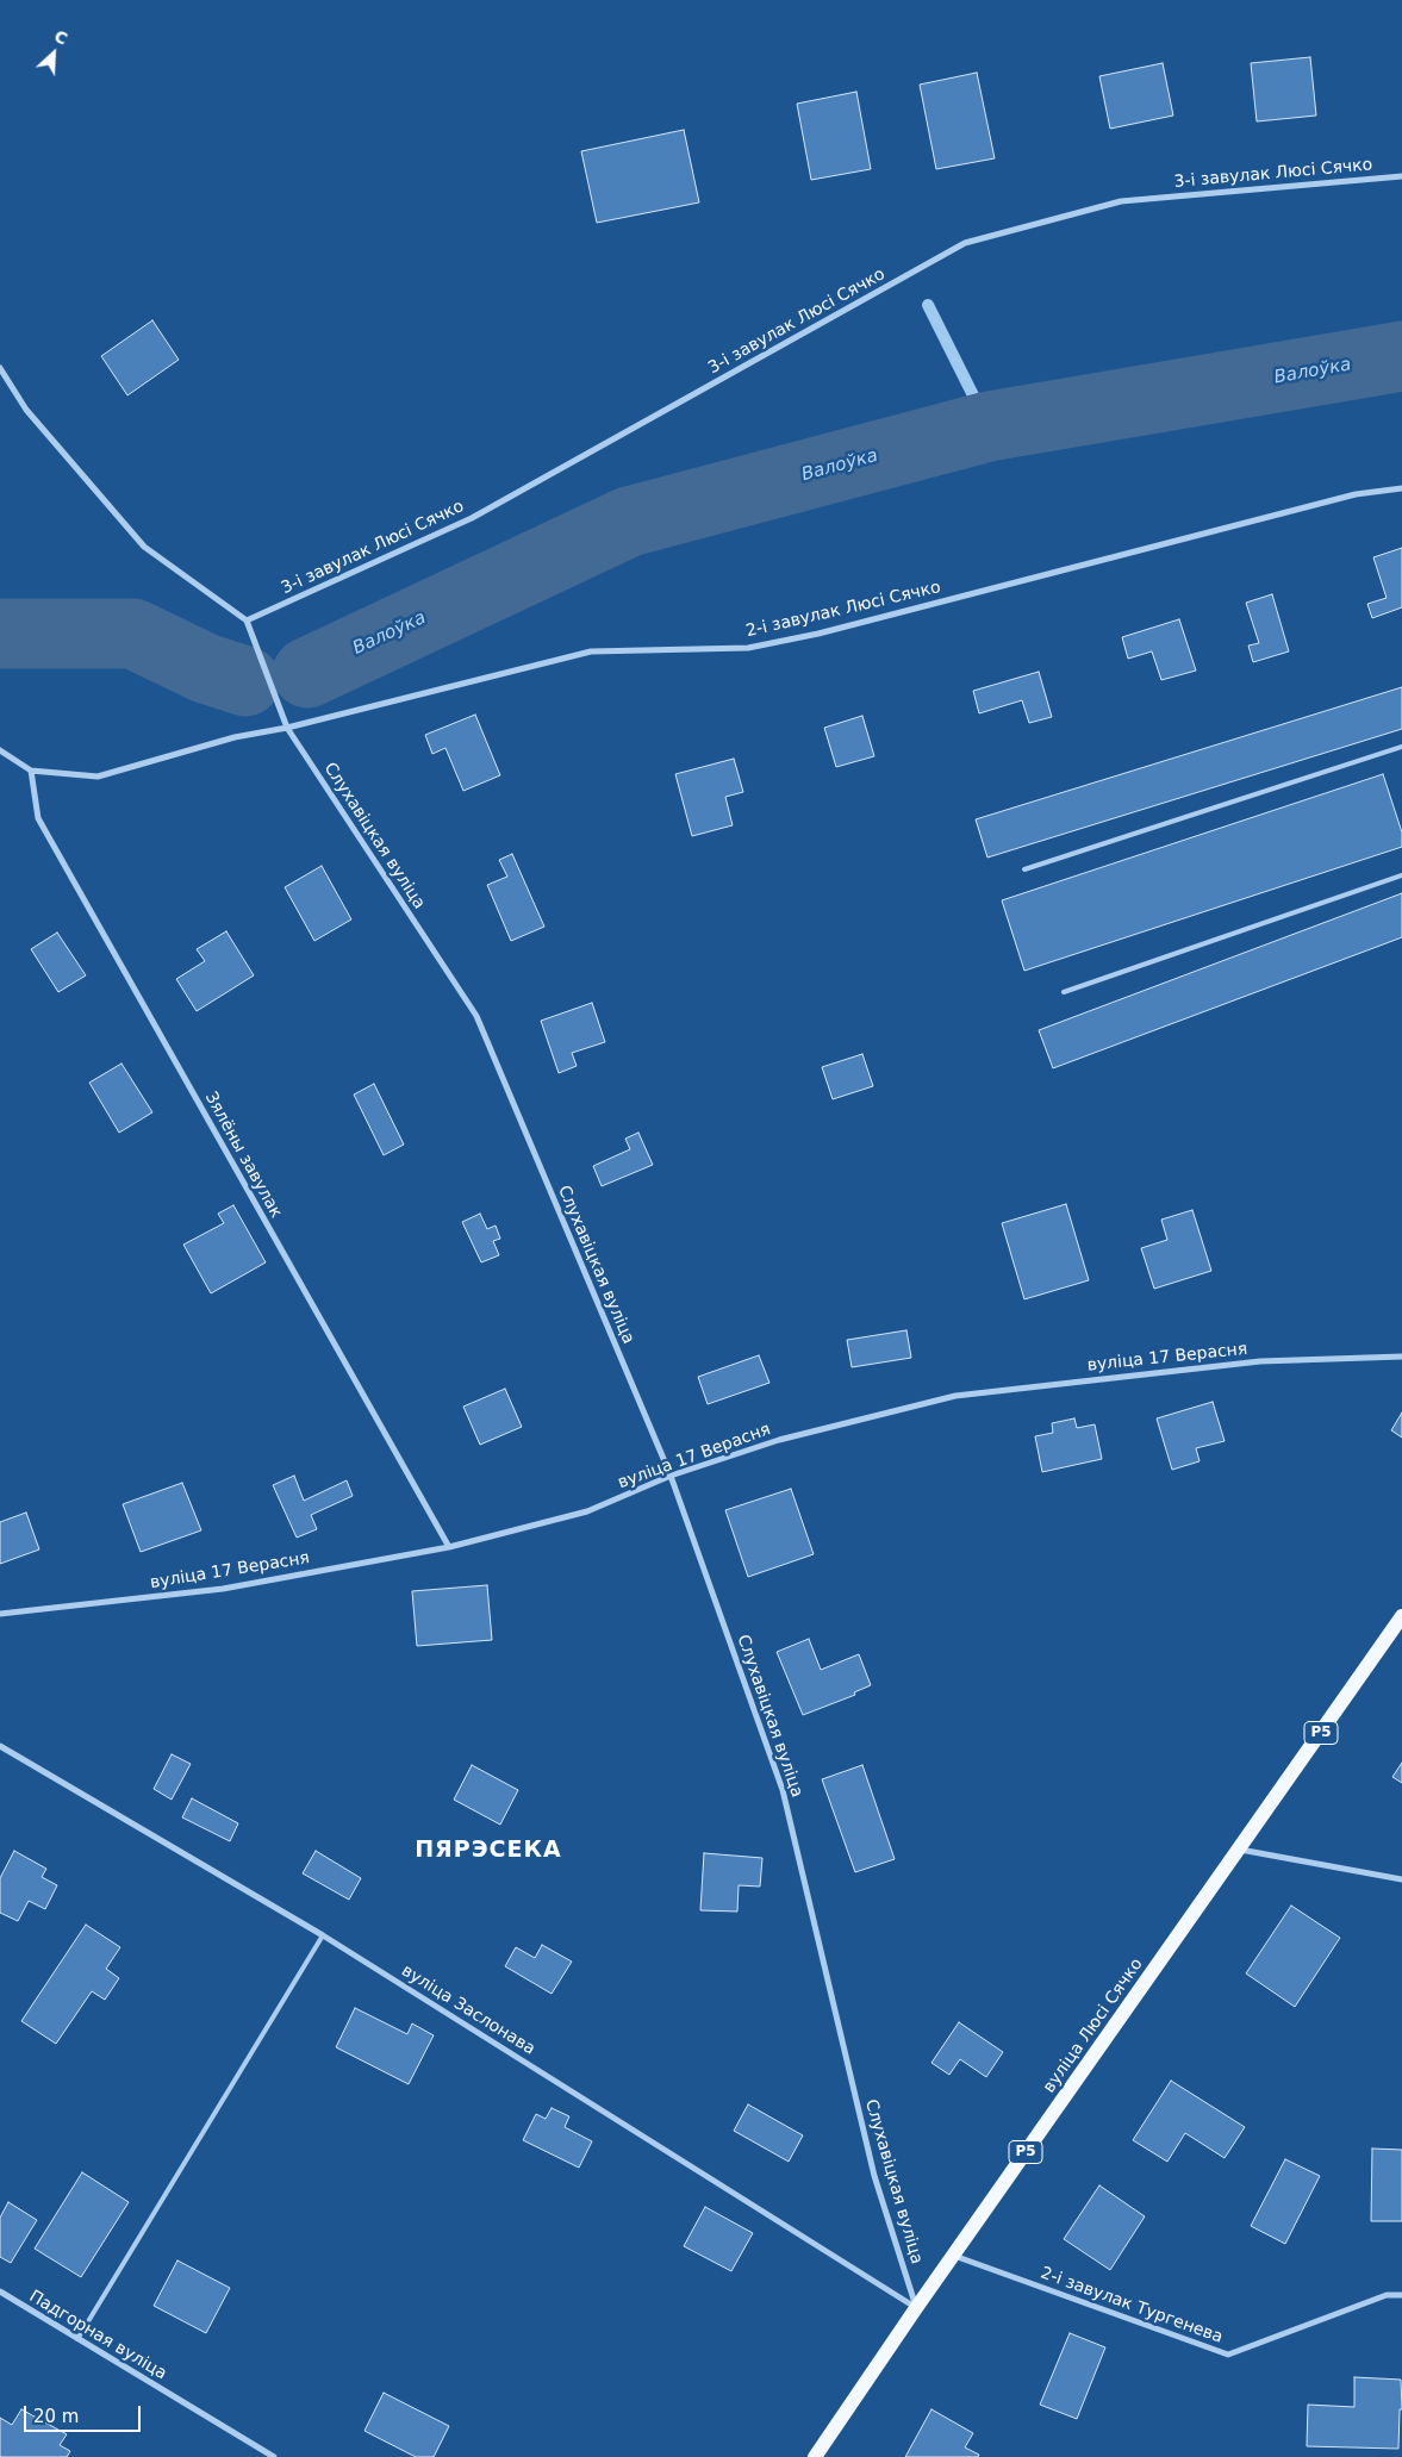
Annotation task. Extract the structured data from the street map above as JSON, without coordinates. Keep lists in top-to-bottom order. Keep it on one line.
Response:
{"streets":{"main road":["Р5","вуліца Люсі Сячко"],"street":["3-і завулак Люсі Сячко","2-і завулак Люсі Сячко","Слухавіцкая вуліца","Зялёны завулак","вуліца 17 Верасня","вуліца Заслонава","2-і завулак Тургенева","Падгорная вуліца"]},"crossings":[["3-і завулак Люсі Сячко","Слухавіцкая вуліца"],["2-і завулак Люсі Сячко","Слухавіцкая вуліца"],["2-і завулак Люсі Сячко","Зялёны завулак"],["Слухавіцкая вуліца","вуліца 17 Верасня"],["Слухавіцкая вуліца","вуліца Заслонава"],["Слухавіцкая вуліца","вуліца Люсі Сячко"],["Зялёны завулак","вуліца 17 Верасня"],["вуліца Заслонава","вуліца Люсі Сячко"],["вуліца Люсі Сячко","2-і завулак Тургенева"]],"districts":["ПЯРЭСЕКА"],"water":["Валоўка"],"scale_bar":"20 m","north":"top right"}
